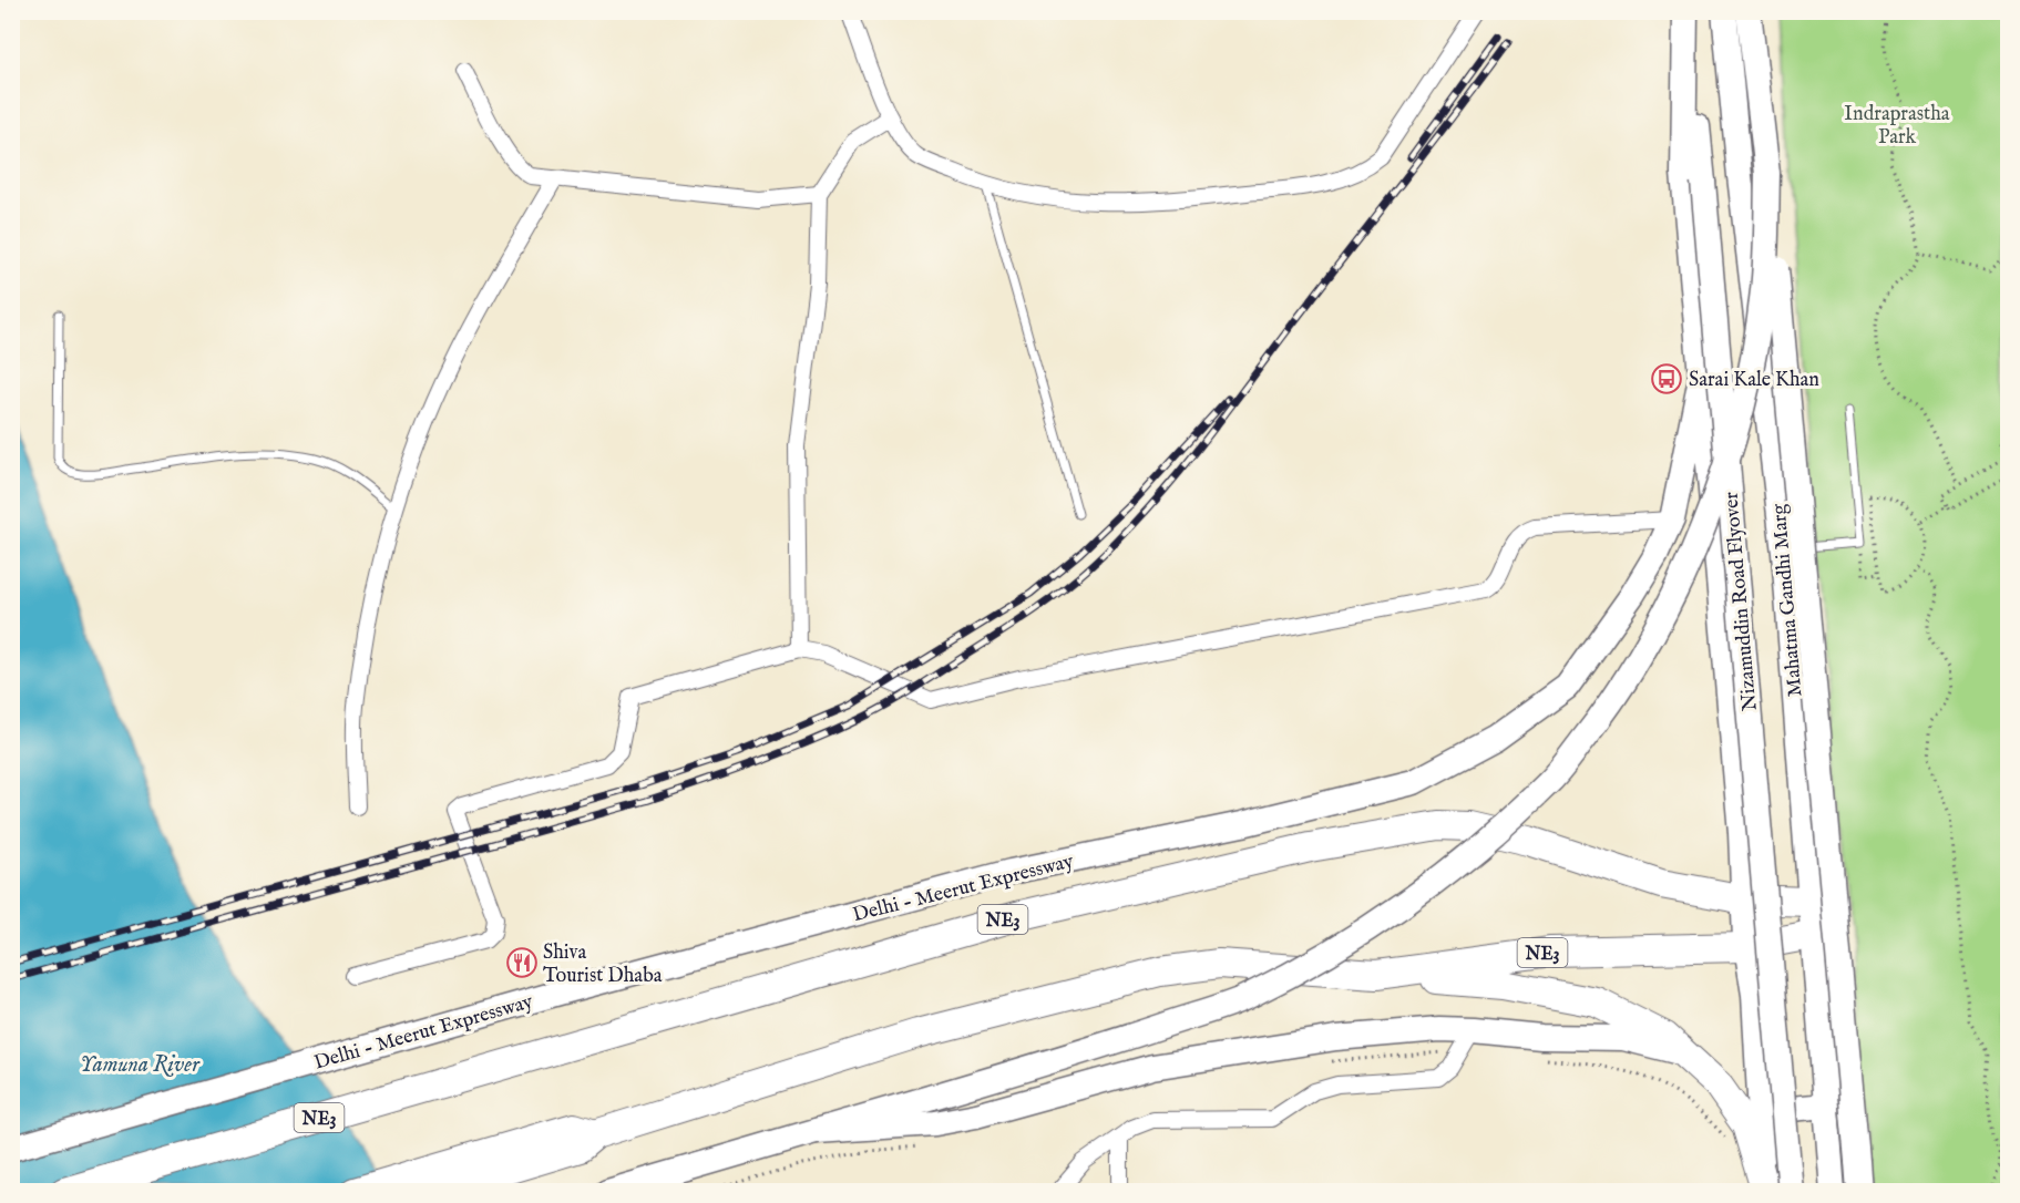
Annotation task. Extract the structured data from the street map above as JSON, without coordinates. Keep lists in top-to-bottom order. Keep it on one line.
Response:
{"streets":{"highway":["Mahatma Gandhi Marg","Nizamuddin Road Flyover","Delhi - Meerut Expressway","NE3"]},"crossings":[["Mahatma Gandhi Marg","Delhi - Meerut Expressway"]],"water":["Yamuna River"],"parks":["Indraprastha Park"],"places":{"bus stop":["Sarai Kale Khan"],"restaurant":["Shiva Tourist Dhaba"]}}
